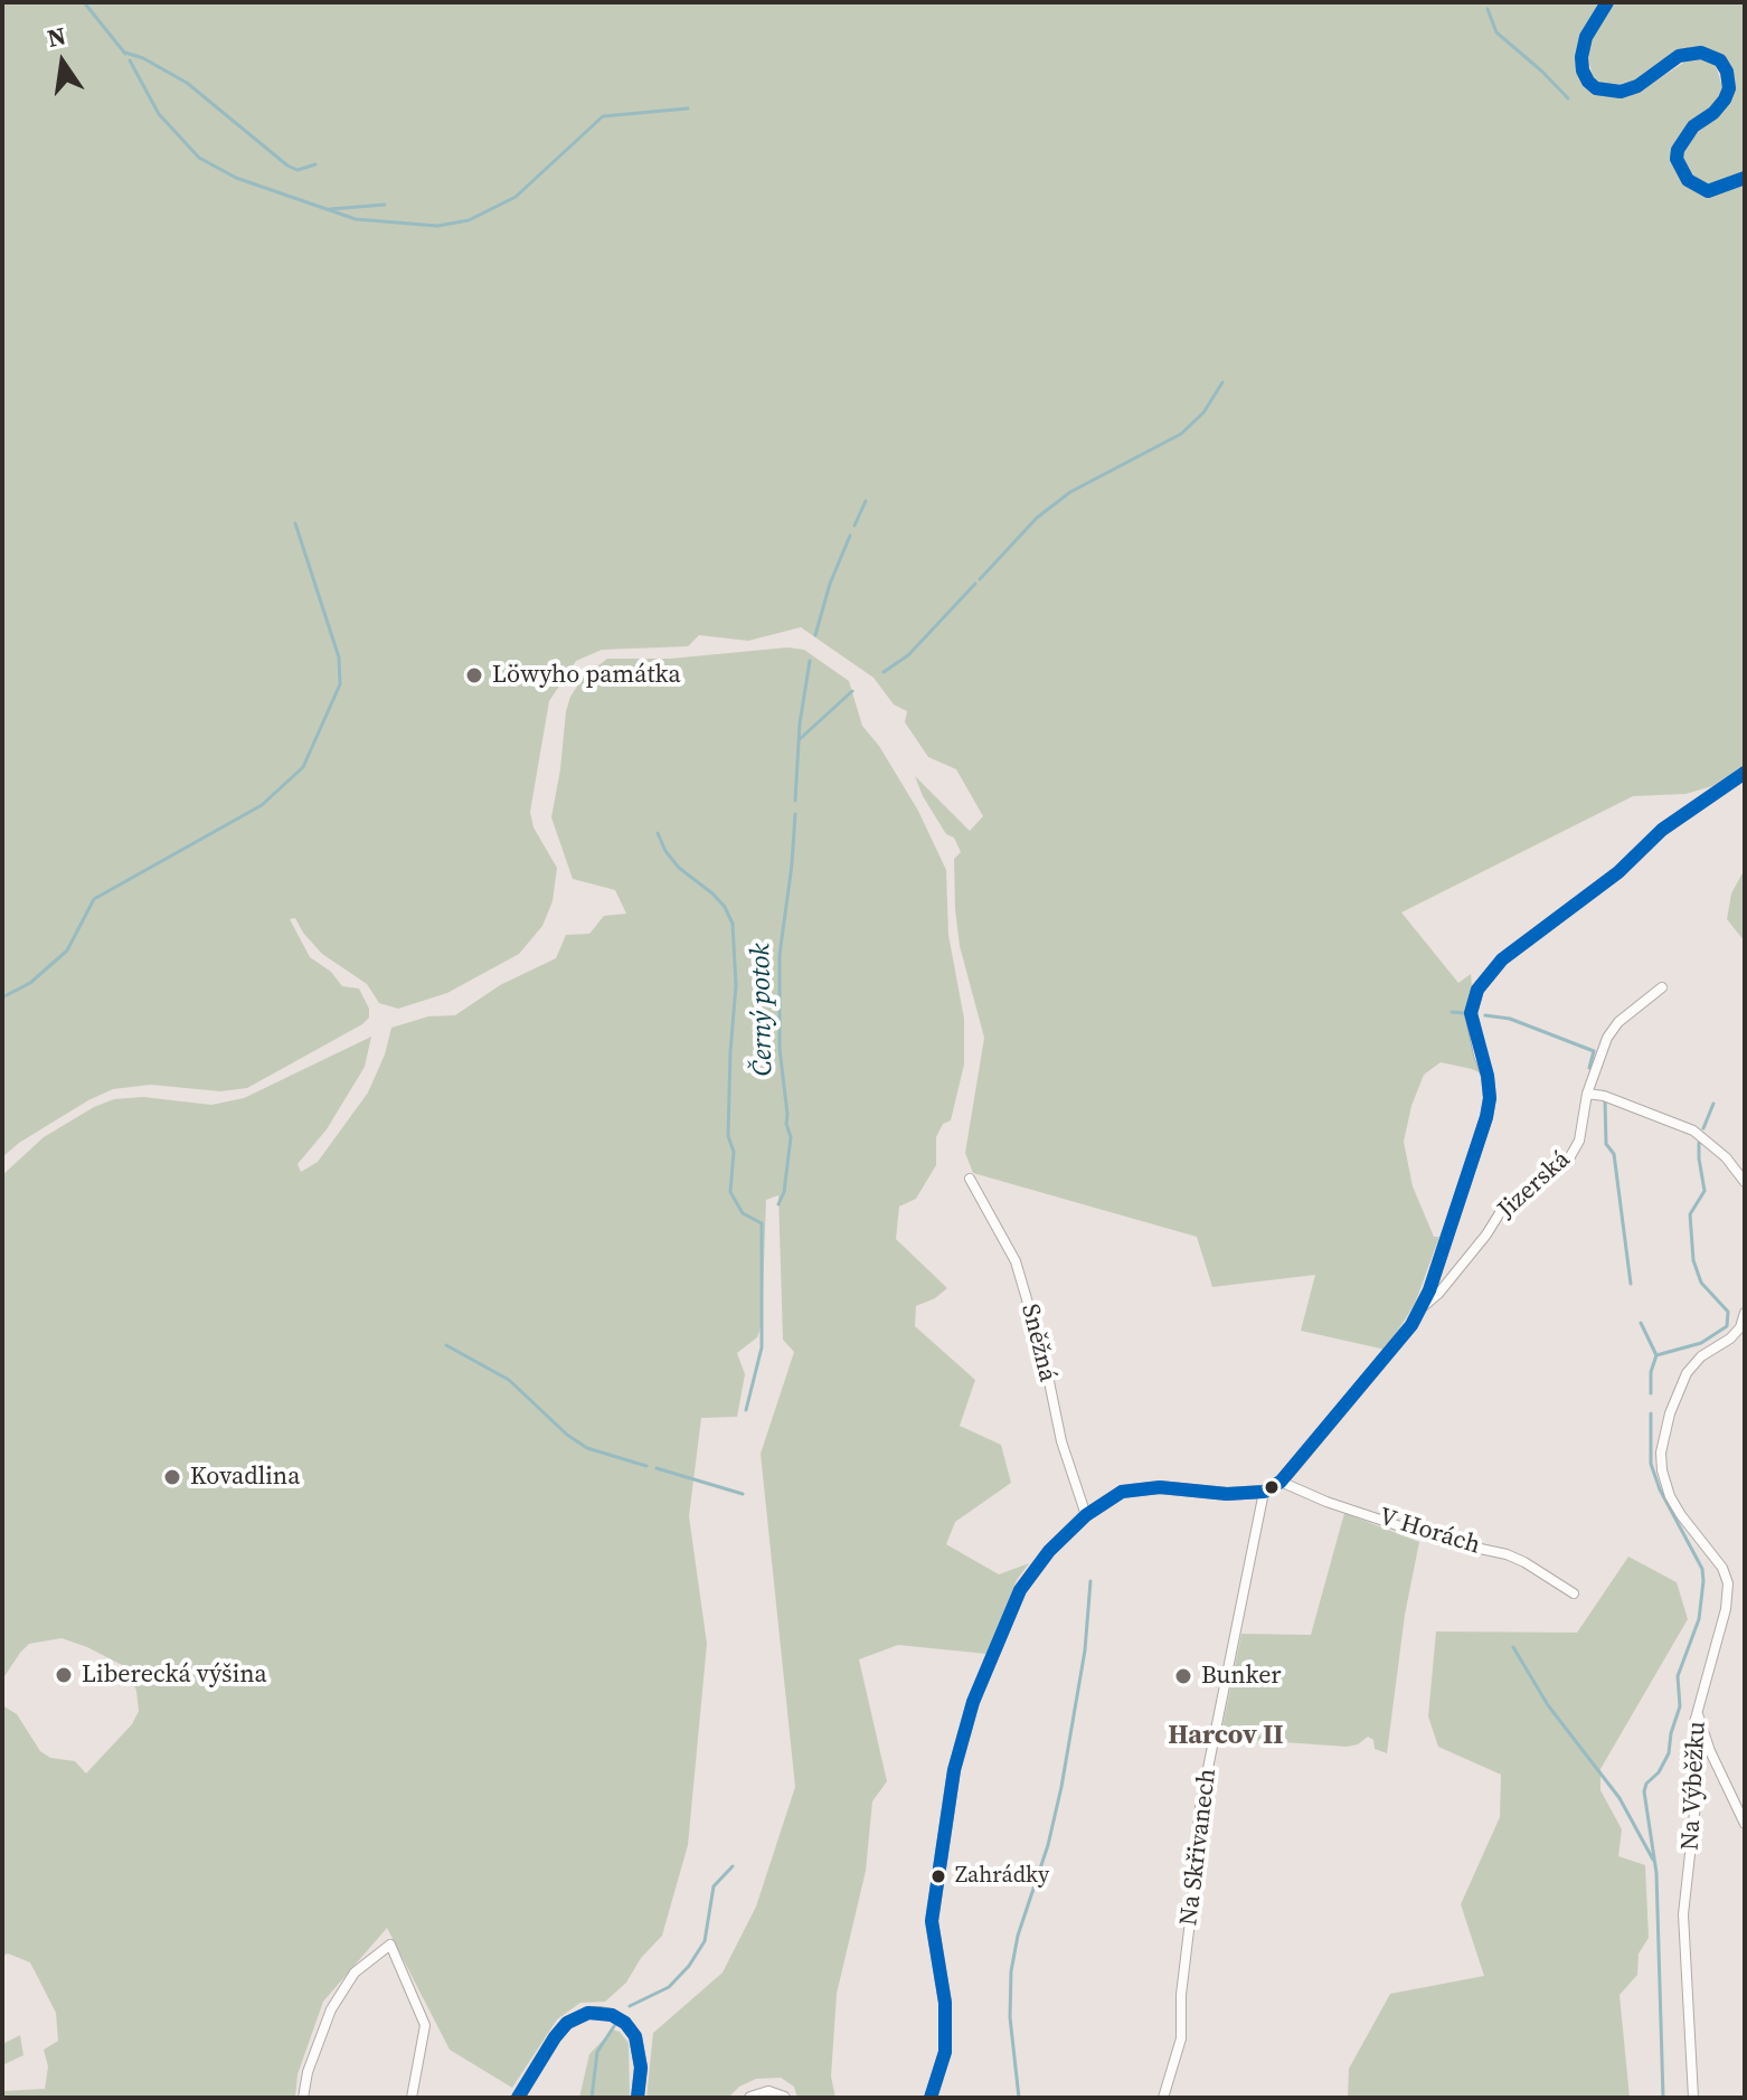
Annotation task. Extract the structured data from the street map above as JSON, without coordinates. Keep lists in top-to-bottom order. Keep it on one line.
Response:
{"streets":{"street":["Jizerská","Sněžná","V Horách","Na Výběžku","Na Skřivanech"]},"crossings":[["Jizerská","Sněžná"],["Jizerská","V Horách"],["Jizerská","Na Skřivanech"]],"districts":["Harcov II"],"water":["Černý potok"],"places":["Löwyho památka","Kovadlina","Liberecká výšina","Bunker","Zahrádky"],"north":"top"}
